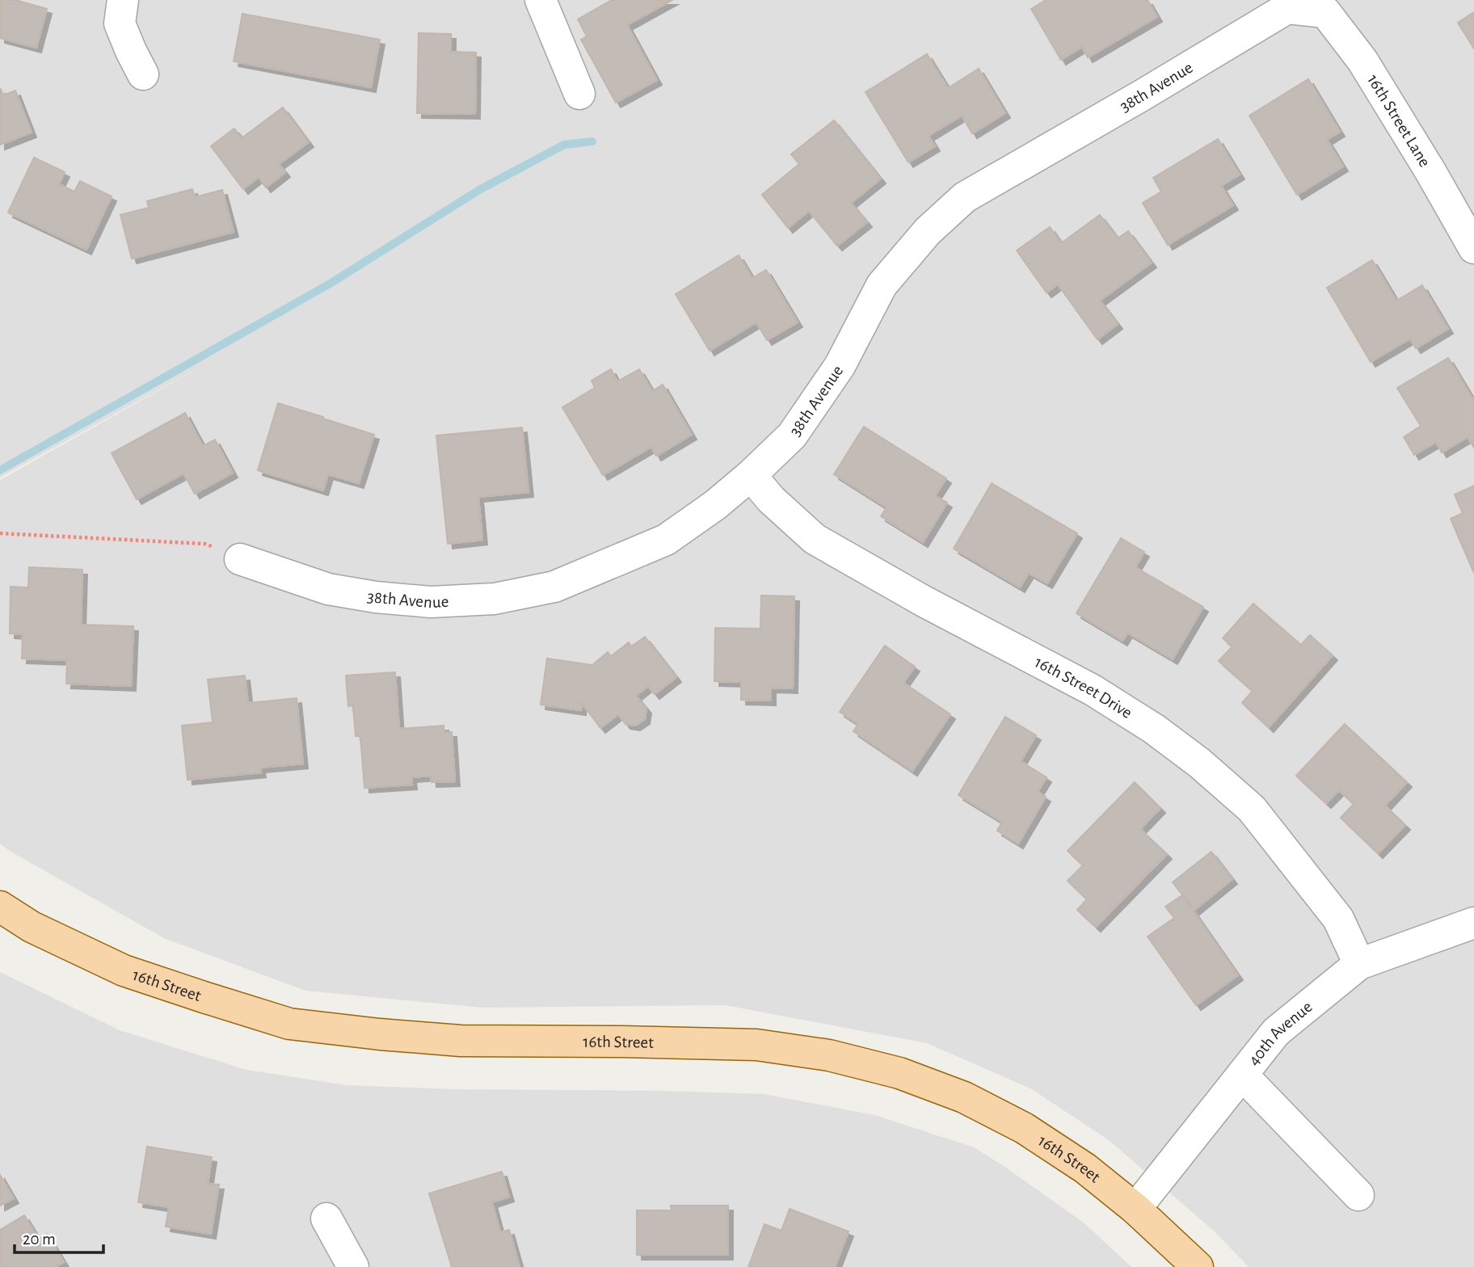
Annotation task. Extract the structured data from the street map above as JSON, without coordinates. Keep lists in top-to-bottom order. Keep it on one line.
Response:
{"streets":{"main road":["16th Street"],"street":["38th Avenue","16th Street Lane","16th Street Drive","40th Avenue"]},"crossings":[["38th Avenue","16th Street Lane"],["38th Avenue","16th Street Drive"],["16th Street Drive","40th Avenue"],["16th Street","40th Avenue"]],"scale_bar":"20 m"}
